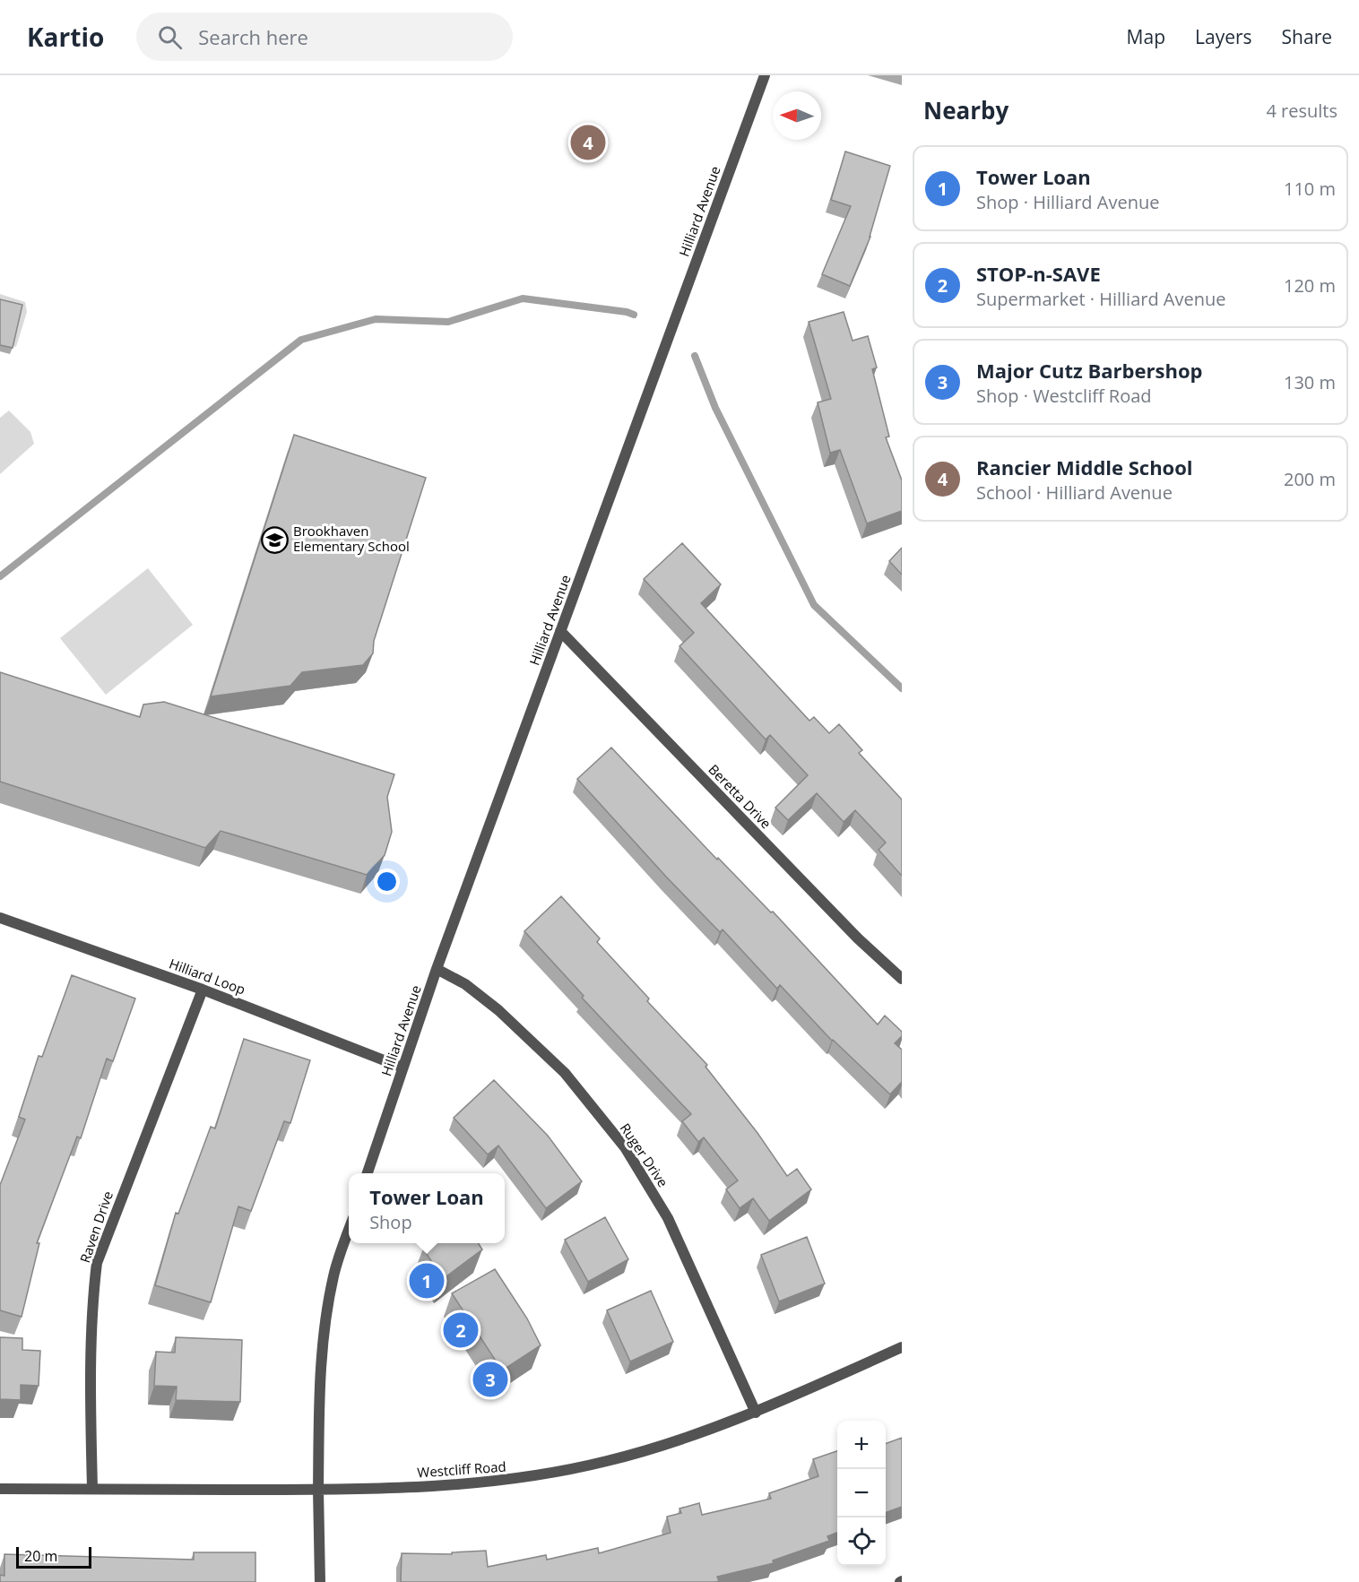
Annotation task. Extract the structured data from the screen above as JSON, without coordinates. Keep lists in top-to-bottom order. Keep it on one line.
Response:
{"streets":{"street":["Hilliard Avenue","Beretta Drive","Hilliard Loop","Ruger Drive","Raven Drive","Westcliff Road"]},"crossings":[["Hilliard Avenue","Beretta Drive"],["Hilliard Avenue","Hilliard Loop"],["Hilliard Avenue","Ruger Drive"],["Hilliard Loop","Raven Drive"],["Ruger Drive","Westcliff Road"],["Raven Drive","Westcliff Road"]],"places":{"school or university":["Brookhaven Elementary School"]},"scale_bar":"20 m","north":"left","page":{"header":"Kartio","search":"Search here","nav":["Map","Layers","Share"],"heading":["Nearby","4 results"],"pins":["4","1","2","3"],"list":[{"mark":"1","name":"Tower Loan","note":"Shop · Hilliard Avenue","value":"110 m"},{"mark":"2","name":"STOP-n-SAVE","note":"Supermarket · Hilliard Avenue","value":"120 m"},{"mark":"3","name":"Major Cutz Barbershop","note":"Shop · Westcliff Road","value":"130 m"},{"mark":"4","name":"Rancier Middle School","note":"School · Hilliard Avenue","value":"200 m"}],"popup":["Tower Loan","Shop"],"map_buttons":["+","−"],"scale":"20 m"}}
